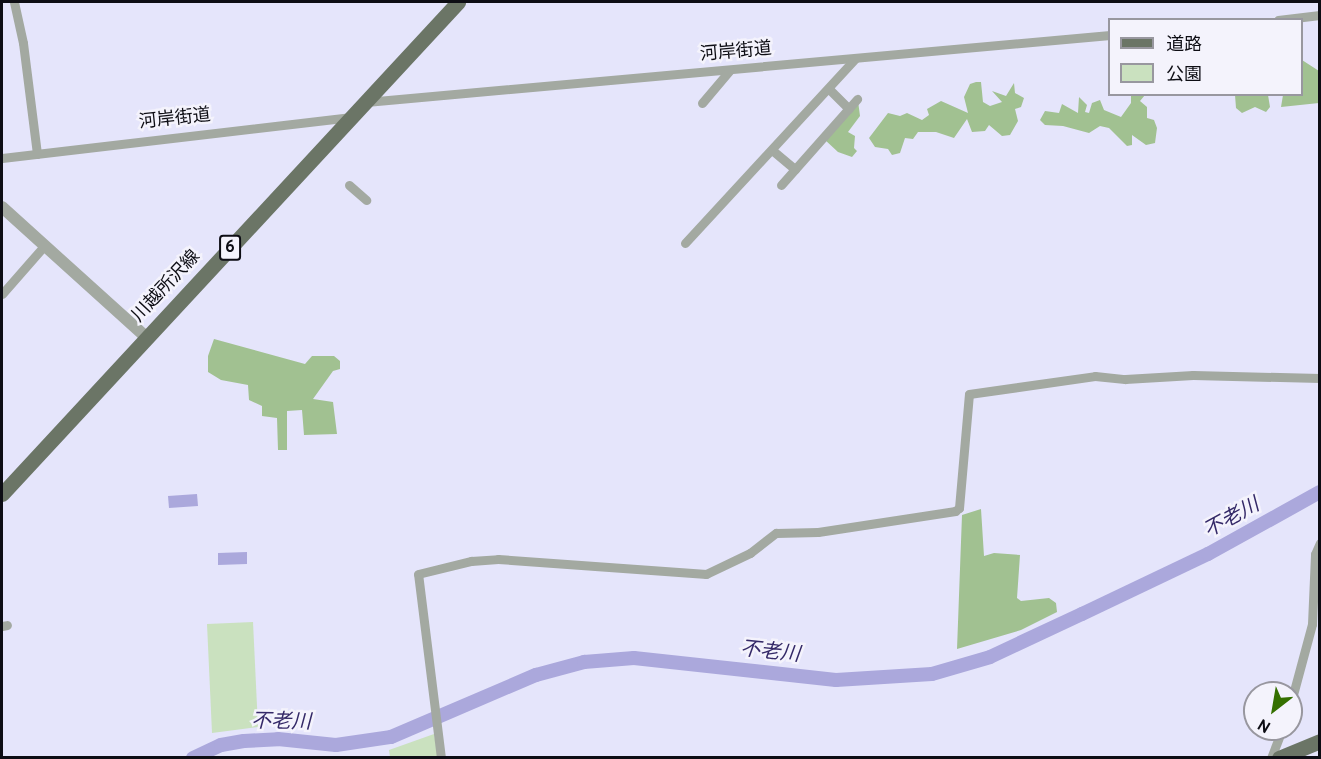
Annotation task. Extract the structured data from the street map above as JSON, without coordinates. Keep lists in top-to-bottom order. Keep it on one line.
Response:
{"streets":{"main road":["6","川越所沢線"],"street":["河岸街道"]},"crossings":[["河岸街道","川越所沢線"]],"water":["不老川"],"legend":["道路","公園"],"north":"bottom left"}
